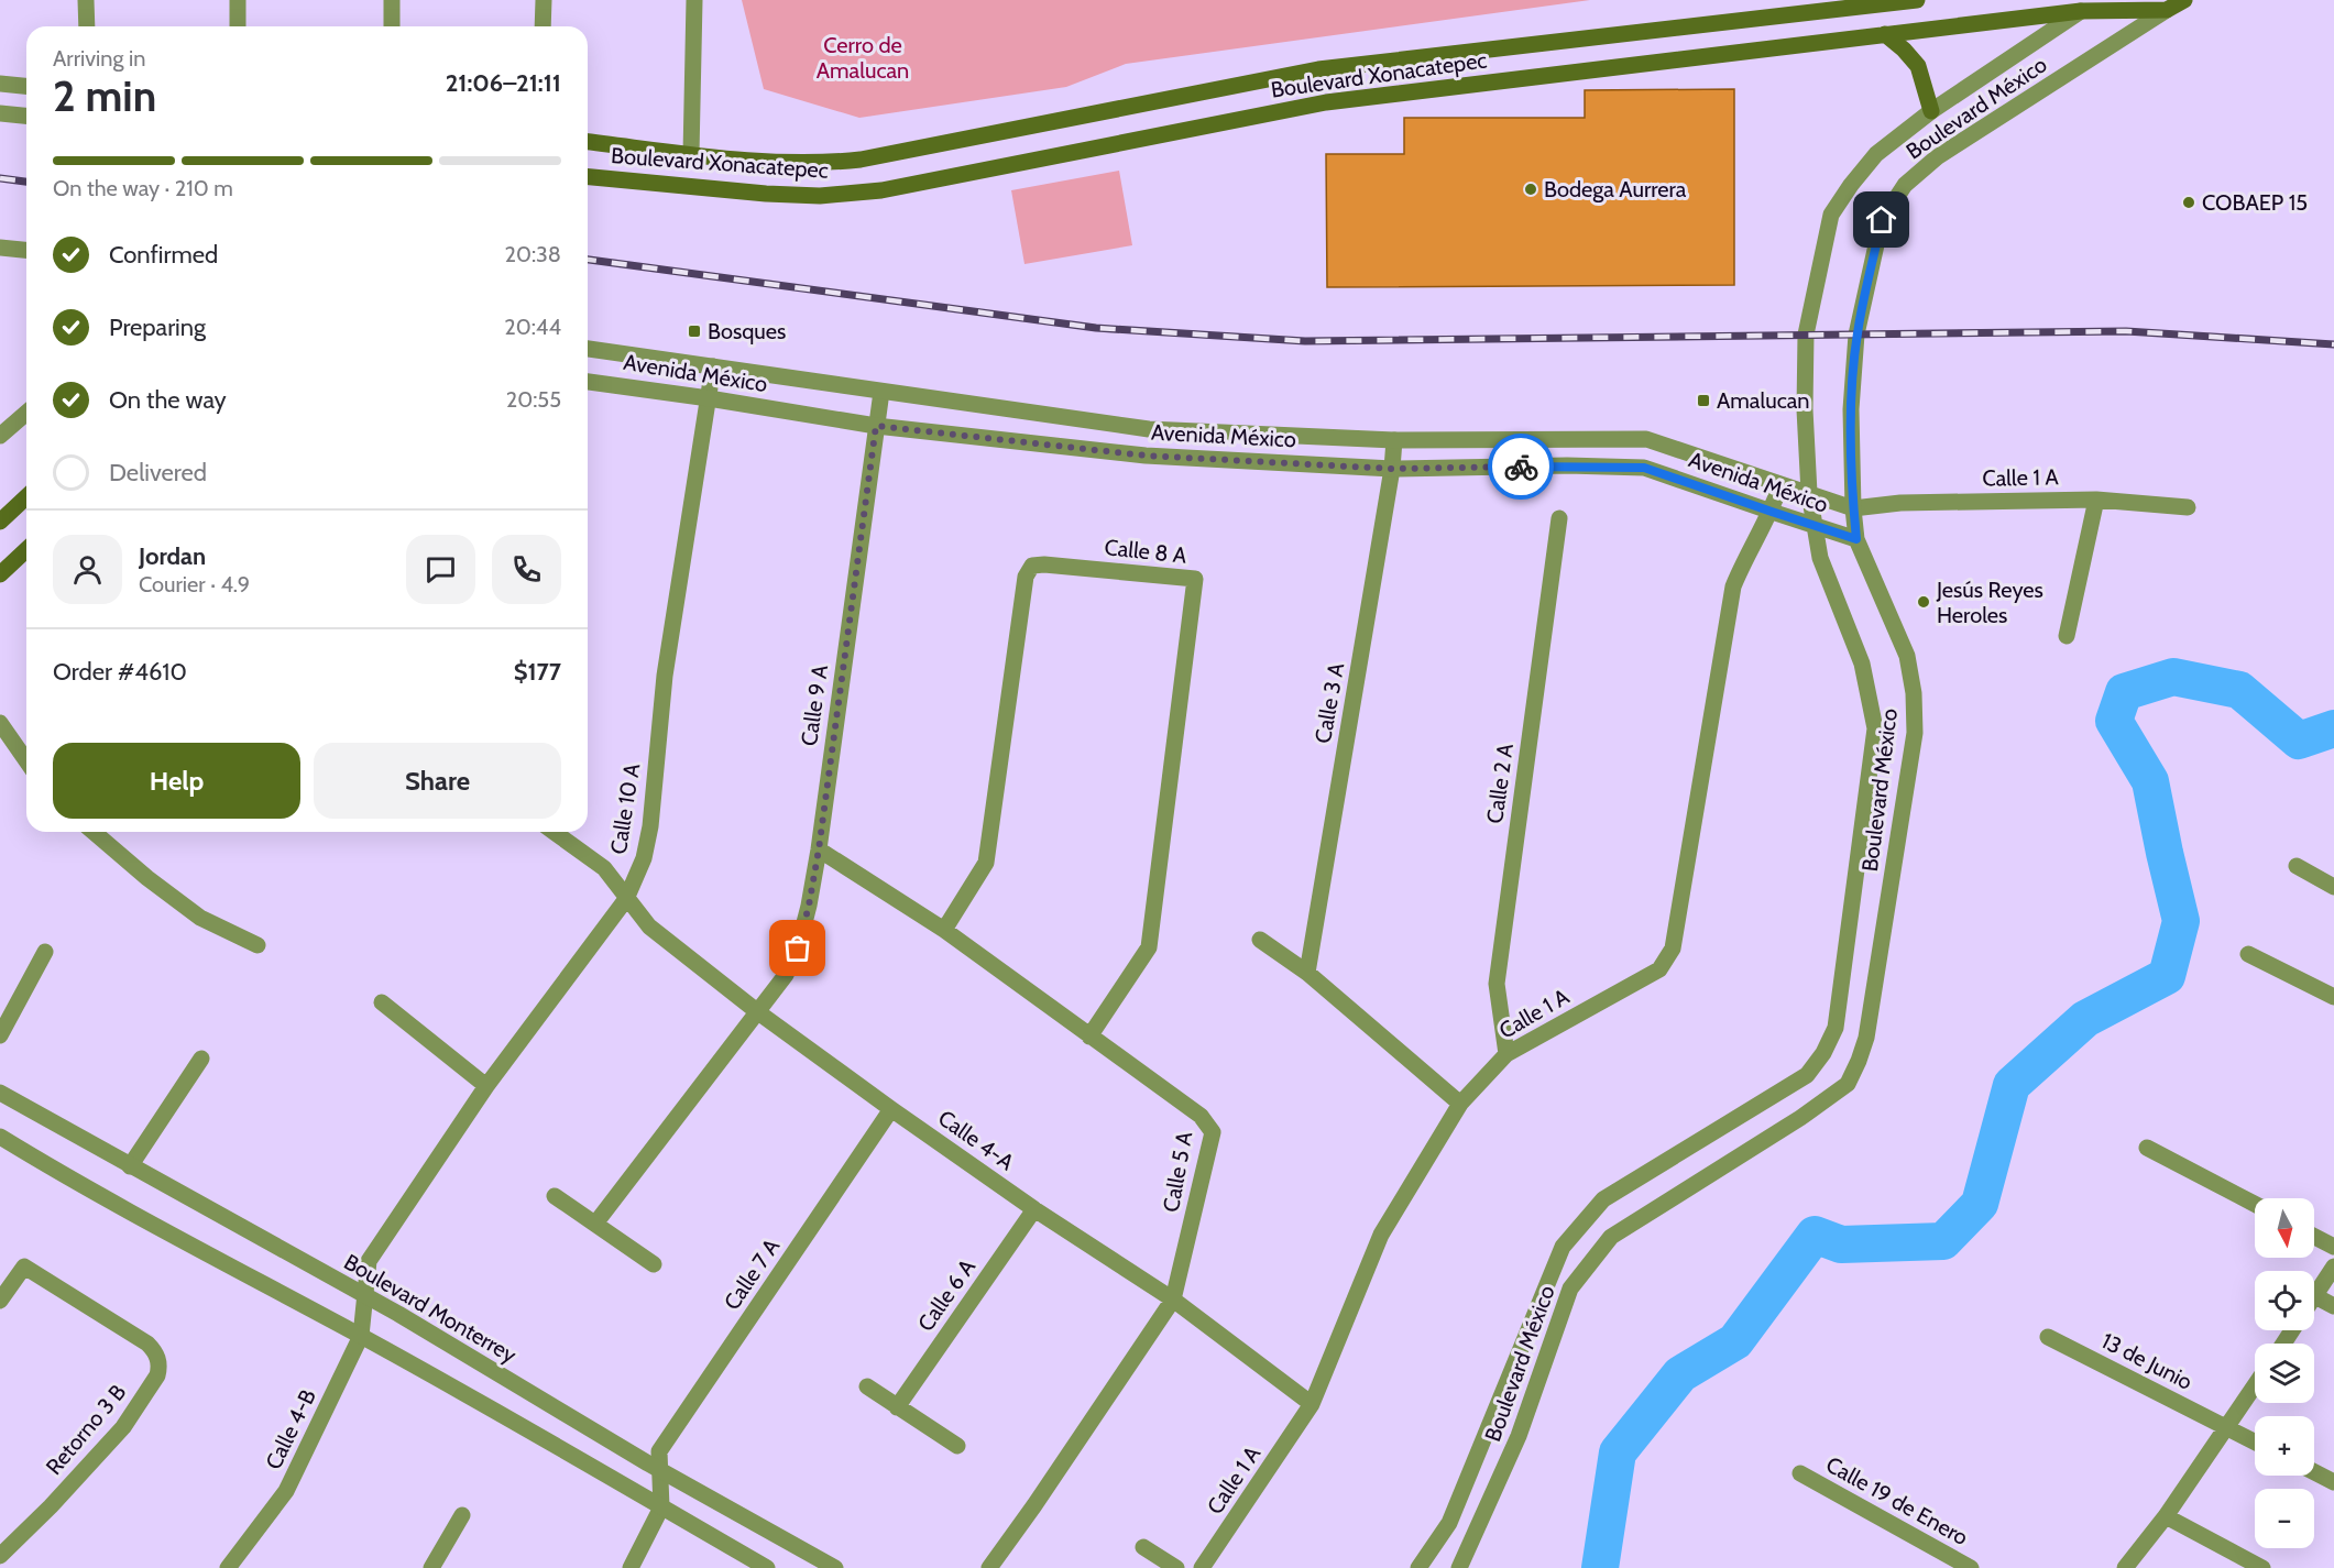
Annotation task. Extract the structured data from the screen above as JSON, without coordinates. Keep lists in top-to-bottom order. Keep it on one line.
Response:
{"streets":{"main road":["Boulevard Xonacatepec","Boulevard México"],"street":["Avenida México","Calle 1 A","Calle 8 A","Calle 3 A","Calle 9 A","Calle 2 A","Calle 10 A","Calle 4-A","Calle 5 A","Calle 7 A","Calle 6 A","Boulevard Monterrey","13 de Junio","Retorno 3 B","Calle 4-B","Calle 19 de Enero"]},"crossings":[["Boulevard Xonacatepec","Boulevard México"],["Boulevard México","Avenida México"],["Boulevard México","Calle 1 A"],["Avenida México","Calle 1 A"],["Avenida México","Calle 3 A"],["Avenida México","Calle 9 A"],["Avenida México","Calle 10 A"],["Calle 1 A","Calle 2 A"],["Calle 1 A","Calle 4-A"],["Calle 8 A","Calle 5 A"],["Calle 9 A","Calle 4-A"],["Calle 9 A","Calle 5 A"],["Calle 10 A","Calle 4-A"],["Calle 10 A","Boulevard Monterrey"],["Calle 10 A","Calle 4-B"],["Calle 4-A","Calle 5 A"],["Calle 4-A","Calle 7 A"],["Calle 4-A","Calle 6 A"],["Calle 7 A","Boulevard Monterrey"],["Boulevard Monterrey","Calle 4-B"]],"parks":["Cerro de Amalucan"],"places":{"other":["Bodega Aurrera","COBAEP 15","Jesús Reyes Heroles"],"transit":["Bosques","Amalucan"]},"north":"bottom","page":{"heading":["2 min","Arriving in","21:06–21:11"],"panel":["Jordan","Courier · 4.9","Order #4610","$177"],"bar":"On the way · 210 m","list":[["Confirmed","20:38"],["Preparing","20:44"],["On the way","20:55"],"Delivered"],"buttons":["Help","Share"],"map_buttons":["+","−"]}}
